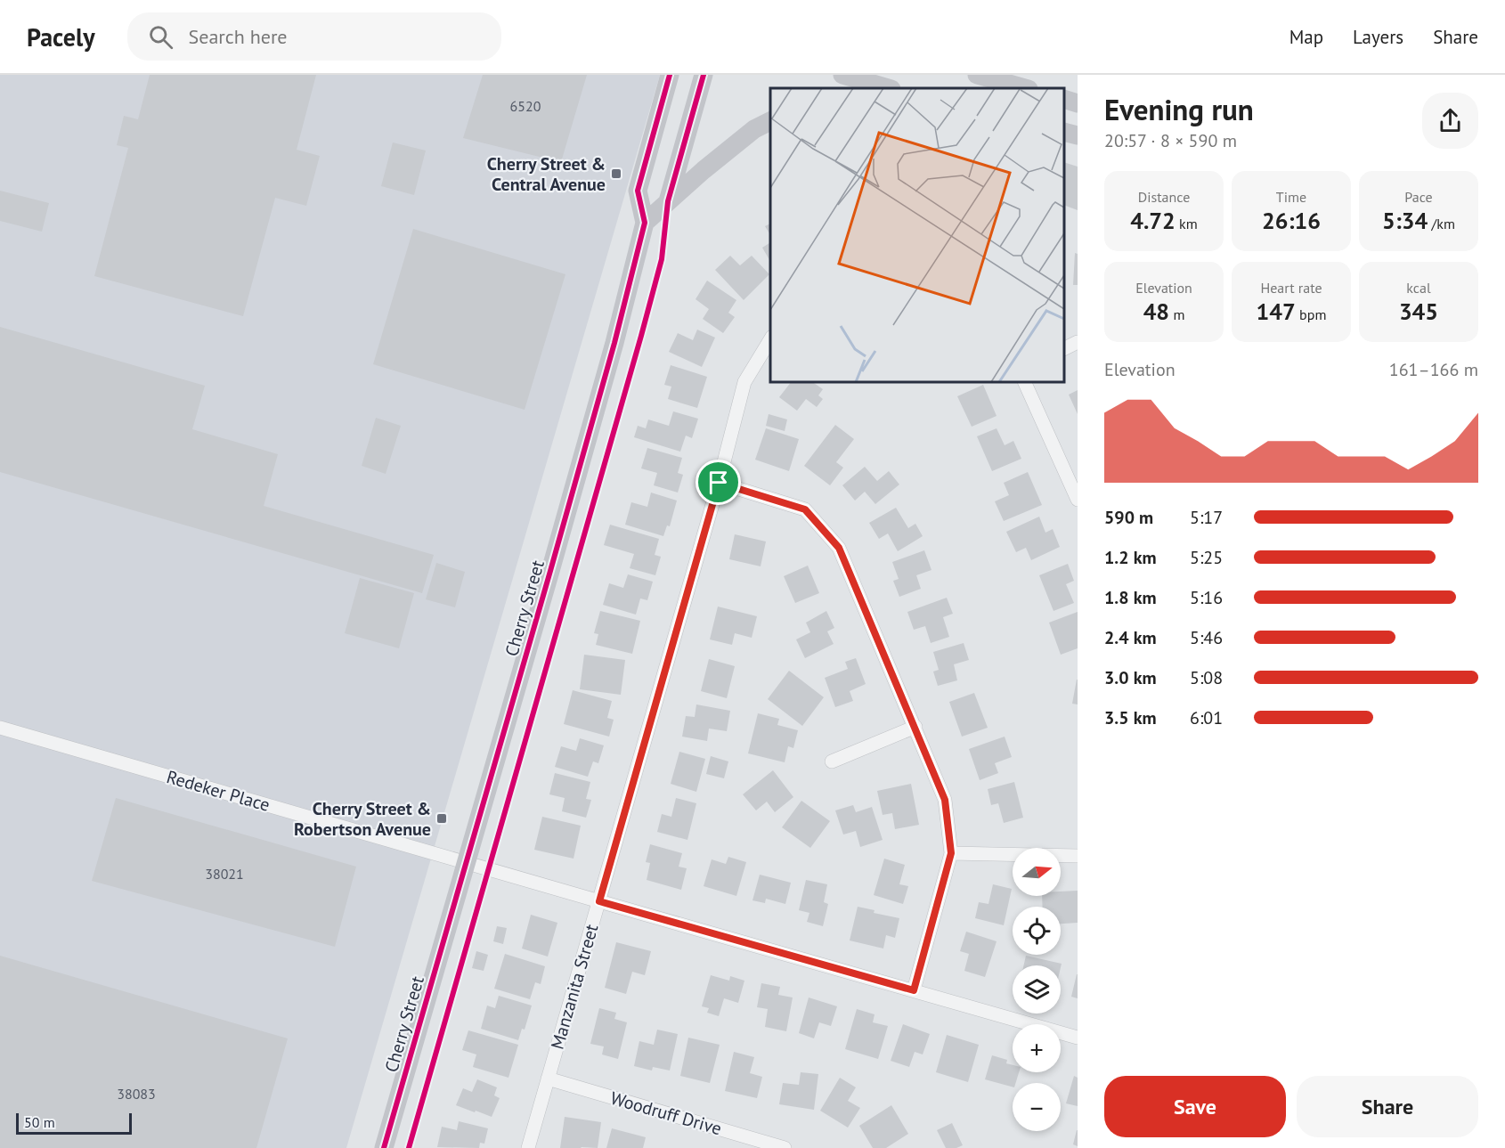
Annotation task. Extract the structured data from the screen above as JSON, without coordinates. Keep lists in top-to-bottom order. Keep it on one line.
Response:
{"streets":{"street":["Cherry Street","Redeker Place","Manzanita Street","Woodruff Drive"]},"crossings":[["Cherry Street","Redeker Place"],["Redeker Place","Manzanita Street"],["Manzanita Street","Woodruff Drive"]],"places":{"transit":["Cherry Street & Central Avenue","Cherry Street & Robertson Avenue"]},"house_numbers":["6520","38021","38083"],"scale_bar":"50 m","north":"right","page":{"header":"Pacely","search":"Search here","nav":["Map","Layers","Share"],"heading":["Evening run","20:57 · 8 × 590 m"],"stats":[["Distance","4.72 km"],["Time","26:16"],["Pace","5:34 /km"],["Elevation","48 m"],["Heart rate","147 bpm"],["kcal","345"]],"chart":["Elevation","161–166 m"],"list":[{"name":"590 m","note":"5:17"},{"name":"1.2 km","note":"5:25"},{"name":"1.8 km","note":"5:16"},{"name":"2.4 km","note":"5:46"},{"name":"3.0 km","note":"5:08"},{"name":"3.5 km","note":"6:01"}],"map_buttons":["+","−"],"buttons":["Save","Share"],"scale":"50 m"}}
